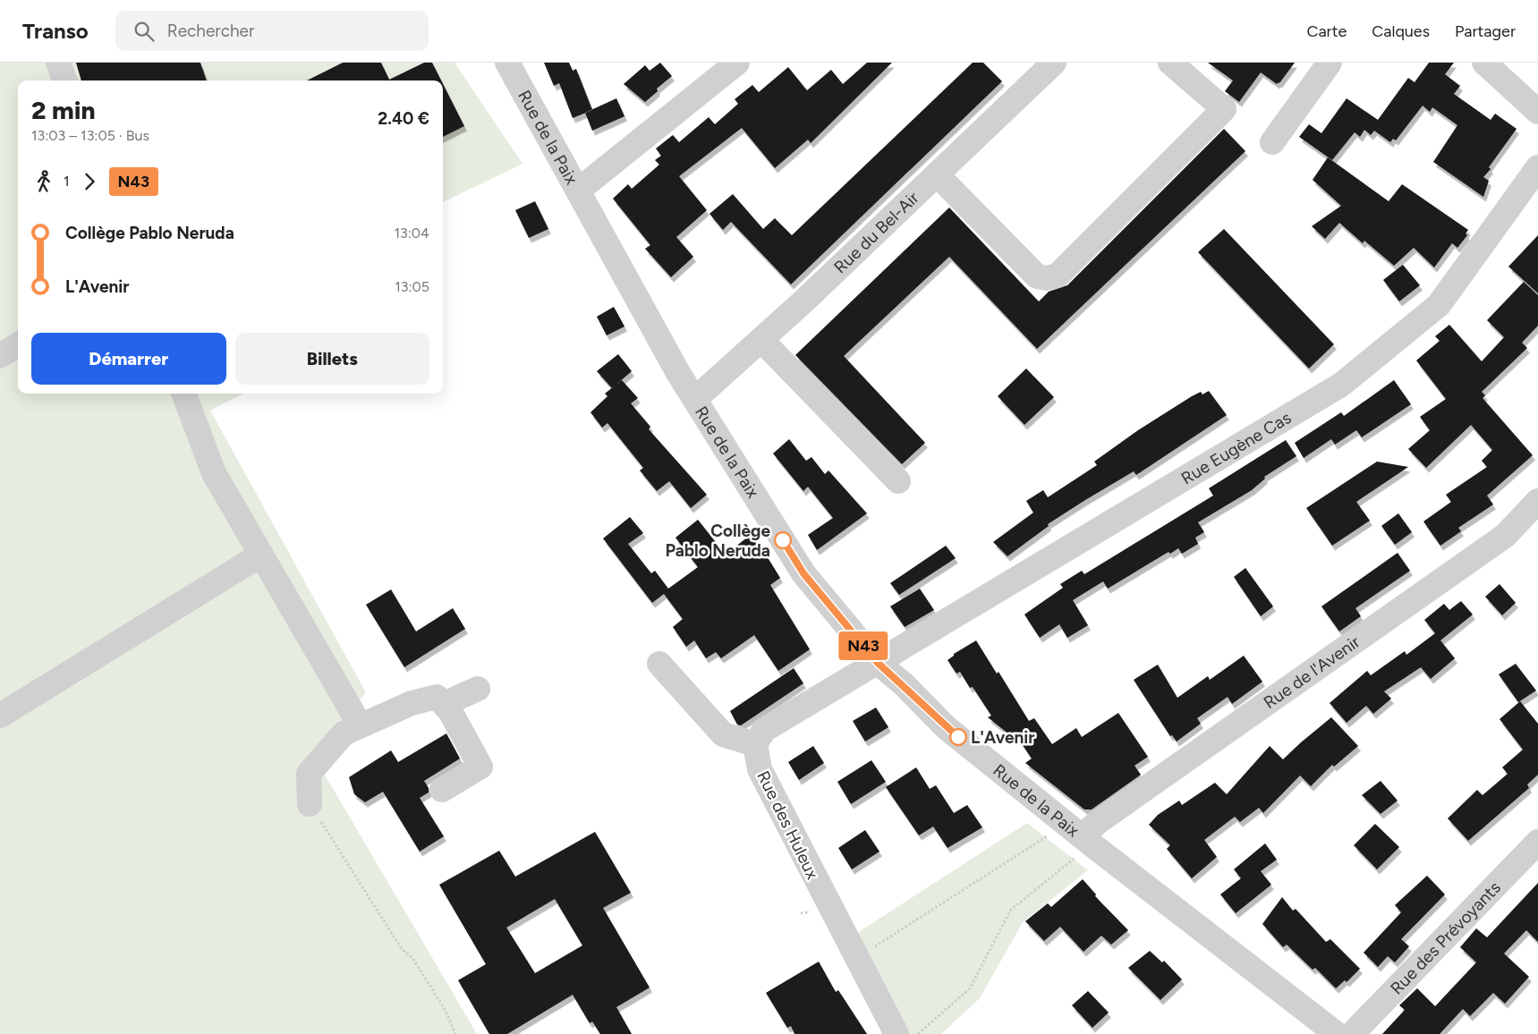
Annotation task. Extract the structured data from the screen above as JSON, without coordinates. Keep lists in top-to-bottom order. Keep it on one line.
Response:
{"streets":{"street":["Rue de la Paix","Rue du Bel-Air","Rue Eugène Cas","Rue de l'Avenir","Rue des Huleux","Rue des Prévoyants"]},"crossings":[["Rue de la Paix","Rue du Bel-Air"],["Rue de la Paix","Rue Eugène Cas"],["Rue de la Paix","Rue de l'Avenir"]],"places":["Collège Pablo Neruda","L'Avenir"],"lines":["bus line N43"],"page":{"header":"Transo","search":"Rechercher","nav":["Carte","Calques","Partager"],"on_map":"N43","heading":["2 min","13:03 – 13:05 · Bus","2.40 €"],"legs":["1","N43"],"list":[{"name":"Collège Pablo Neruda","value":"13:04"},{"name":"L'Avenir","value":"13:05"}],"buttons":["Démarrer","Billets"]}}
